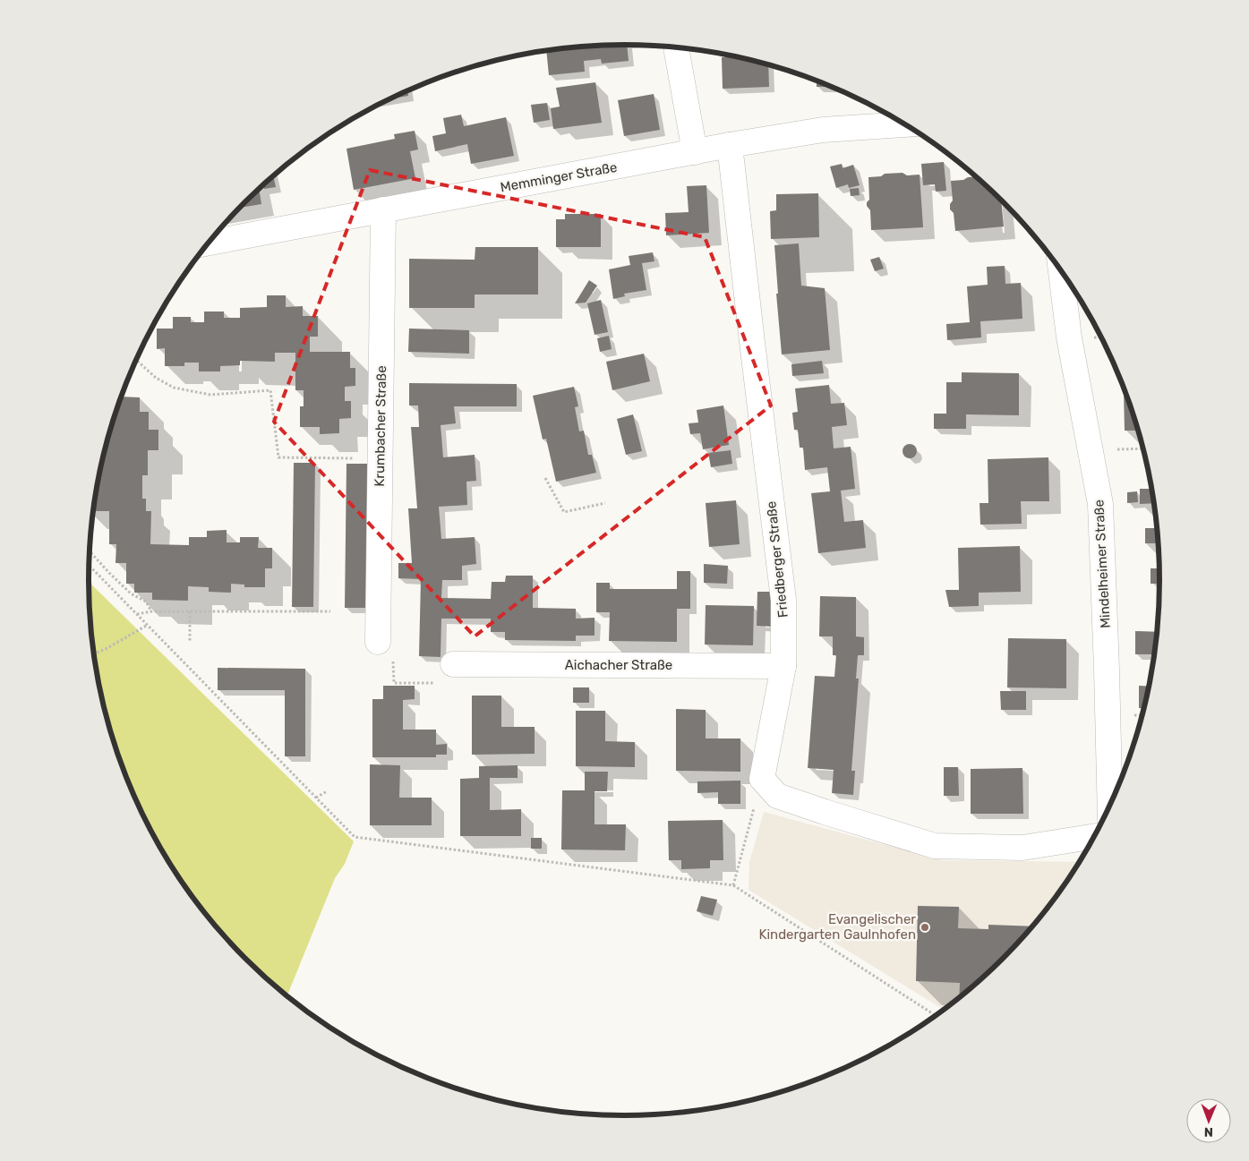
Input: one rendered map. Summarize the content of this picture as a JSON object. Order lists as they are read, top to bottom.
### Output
{
  "streets": {
    "street": [
      "Memminger Straße",
      "Krumbacher Straße",
      "Friedberger Straße",
      "Mindelheimer Straße",
      "Aichacher Straße"
    ]
  },
  "crossings": [
    ["Memminger Straße", "Krumbacher Straße"],
    ["Memminger Straße", "Friedberger Straße"],
    ["Friedberger Straße", "Aichacher Straße"]
  ],
  "places": ["Evangelischer Kindergarten Gaulnhofen"],
  "north": "bottom"
}
